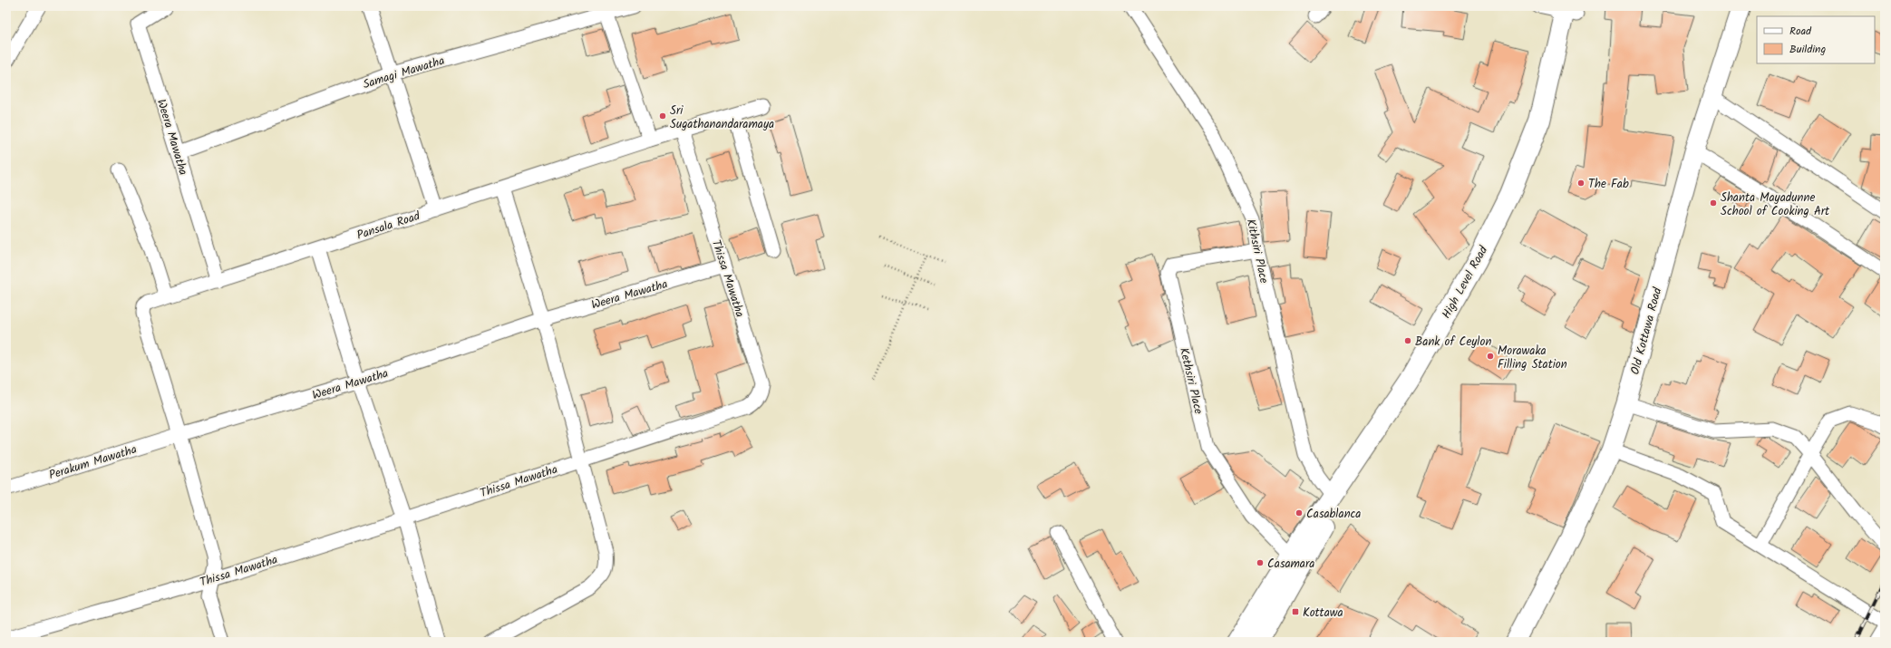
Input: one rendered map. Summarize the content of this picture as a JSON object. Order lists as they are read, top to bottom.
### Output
{
  "streets": {
    "highway": ["High Level Road"],
    "street": [
      "Samagi Mawatha",
      "Weera Mawatha",
      "Pansala Road",
      "Kithsiri Place",
      "Thissa Mawatha",
      "Old Kottawa Road",
      "Kethsiri Place",
      "Perakum Mawatha"
    ]
  },
  "crossings": [
    ["Samagi Mawatha", "Weera Mawatha"],
    ["Weera Mawatha", "Pansala Road"],
    ["Weera Mawatha", "Thissa Mawatha"],
    ["Weera Mawatha", "Perakum Mawatha"],
    ["Pansala Road", "Thissa Mawatha"],
    ["Pansala Road", "Perakum Mawatha"],
    ["Kithsiri Place", "High Level Road"],
    ["Kithsiri Place", "Kethsiri Place"],
    ["High Level Road", "Kethsiri Place"]
  ],
  "places": {
    "other": [
      "Sri Sugathanandaramaya",
      "The Fab",
      "Shanta Mayadunne School of Cooking Art",
      "Bank of Ceylon",
      "Morawaka Filling Station",
      "Casablanca",
      "Casamara"
    ],
    "transit": ["Kottawa"]
  },
  "legend": ["Road", "Building"]
}
